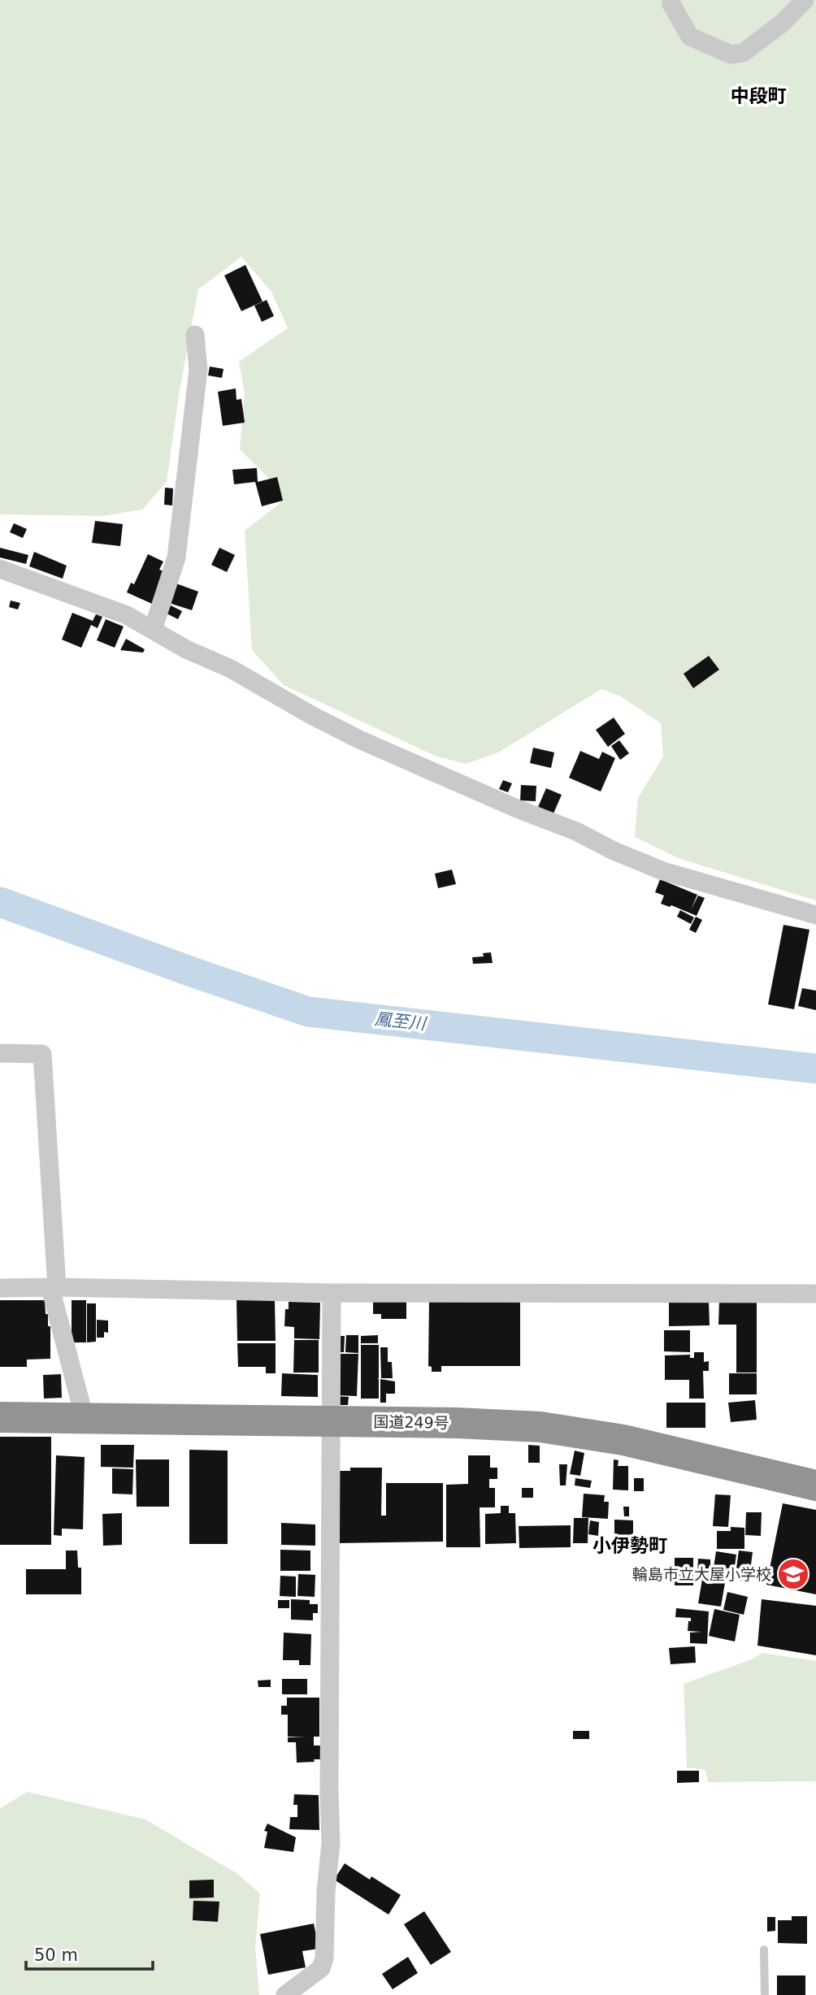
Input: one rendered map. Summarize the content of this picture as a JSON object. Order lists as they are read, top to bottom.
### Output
{
  "streets": {
    "highway": ["国道249号"]
  },
  "districts": ["中段町", "小伊勢町"],
  "water": ["鳳至川"],
  "places": {
    "school or university": ["輪島市立大屋小学校"]
  },
  "scale_bar": "50 m"
}
